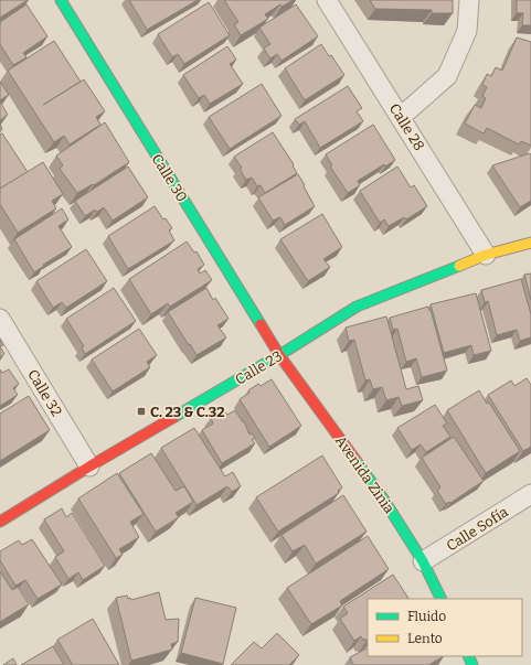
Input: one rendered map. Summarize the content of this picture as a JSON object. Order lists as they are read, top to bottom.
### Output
{
  "streets": {
    "street": [
      "Calle 28",
      "Calle 30",
      "Calle 23",
      "Calle 32",
      "Avenida Zinia",
      "Calle Sofía"
    ]
  },
  "crossings": [
    ["Calle 28", "Calle 23"],
    ["Calle 30", "Calle 23"],
    ["Calle 30", "Avenida Zinia"],
    ["Calle 23", "Calle 32"],
    ["Calle 23", "Avenida Zinia"],
    ["Avenida Zinia", "Calle Sofía"]
  ],
  "places": {
    "transit": ["C. 23 & C.32"]
  },
  "legend": ["Fluido", "Lento"]
}
